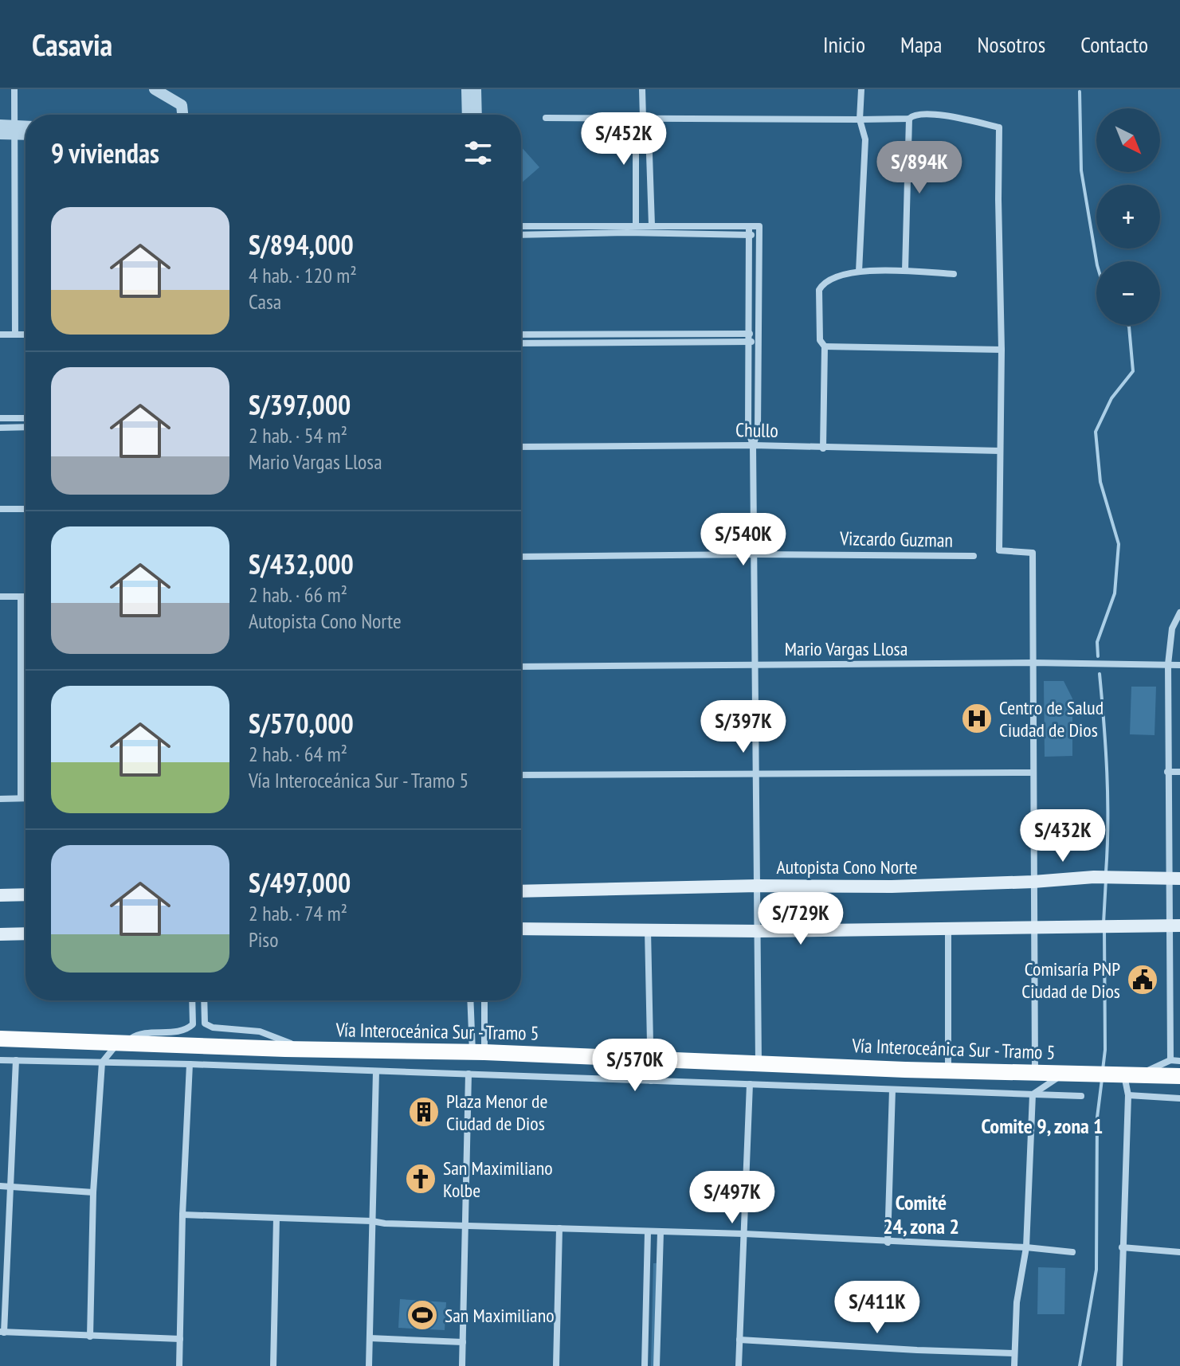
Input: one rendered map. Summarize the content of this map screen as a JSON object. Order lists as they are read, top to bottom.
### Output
{
  "streets": {
    "highway": ["Vía Interoceánica Sur - Tramo 5"],
    "main road": ["Autopista Cono Norte"],
    "street": ["Chullo", "Vizcardo Guzman", "Mario Vargas Llosa"]
  },
  "districts": ["Comite 9, zona 1", "Comité 24, zona 2"],
  "places": {
    "hospital": ["Centro de Salud Ciudad de Dios"],
    "public building": ["Comisaría PNP Ciudad de Dios"],
    "building": ["Plaza Menor de Ciudad de Dios"],
    "church": ["San Maximiliano Kolbe"],
    "sports": ["San Maximiliano"]
  },
  "north": "bottom right",
  "page": {
    "header": "Casavia",
    "nav": [
      "Inicio",
      "Mapa",
      "Nosotros",
      "Contacto"
    ],
    "map_buttons": ["+", "−"],
    "price": [
      "S/452K",
      "S/894K",
      "S/540K",
      "S/397K",
      "S/432K",
      "S/729K",
      "S/570K",
      "S/497K",
      "S/411K"
    ],
    "heading": "9 viviendas",
    "list": [
      {
        "name": "S/894,000",
        "note": "4 hab. · 120 m² · Casa"
      },
      {
        "name": "S/397,000",
        "note": "2 hab. · 54 m² · Mario Vargas Llosa"
      },
      {
        "name": "S/432,000",
        "note": "2 hab. · 66 m² · Autopista Cono Norte"
      },
      {
        "name": "S/570,000",
        "note": "2 hab. · 64 m² · Vía Interoceánica Sur - Tramo 5"
      },
      {
        "name": "S/497,000",
        "note": "2 hab. · 74 m² · Piso"
      }
    ]
  }
}
